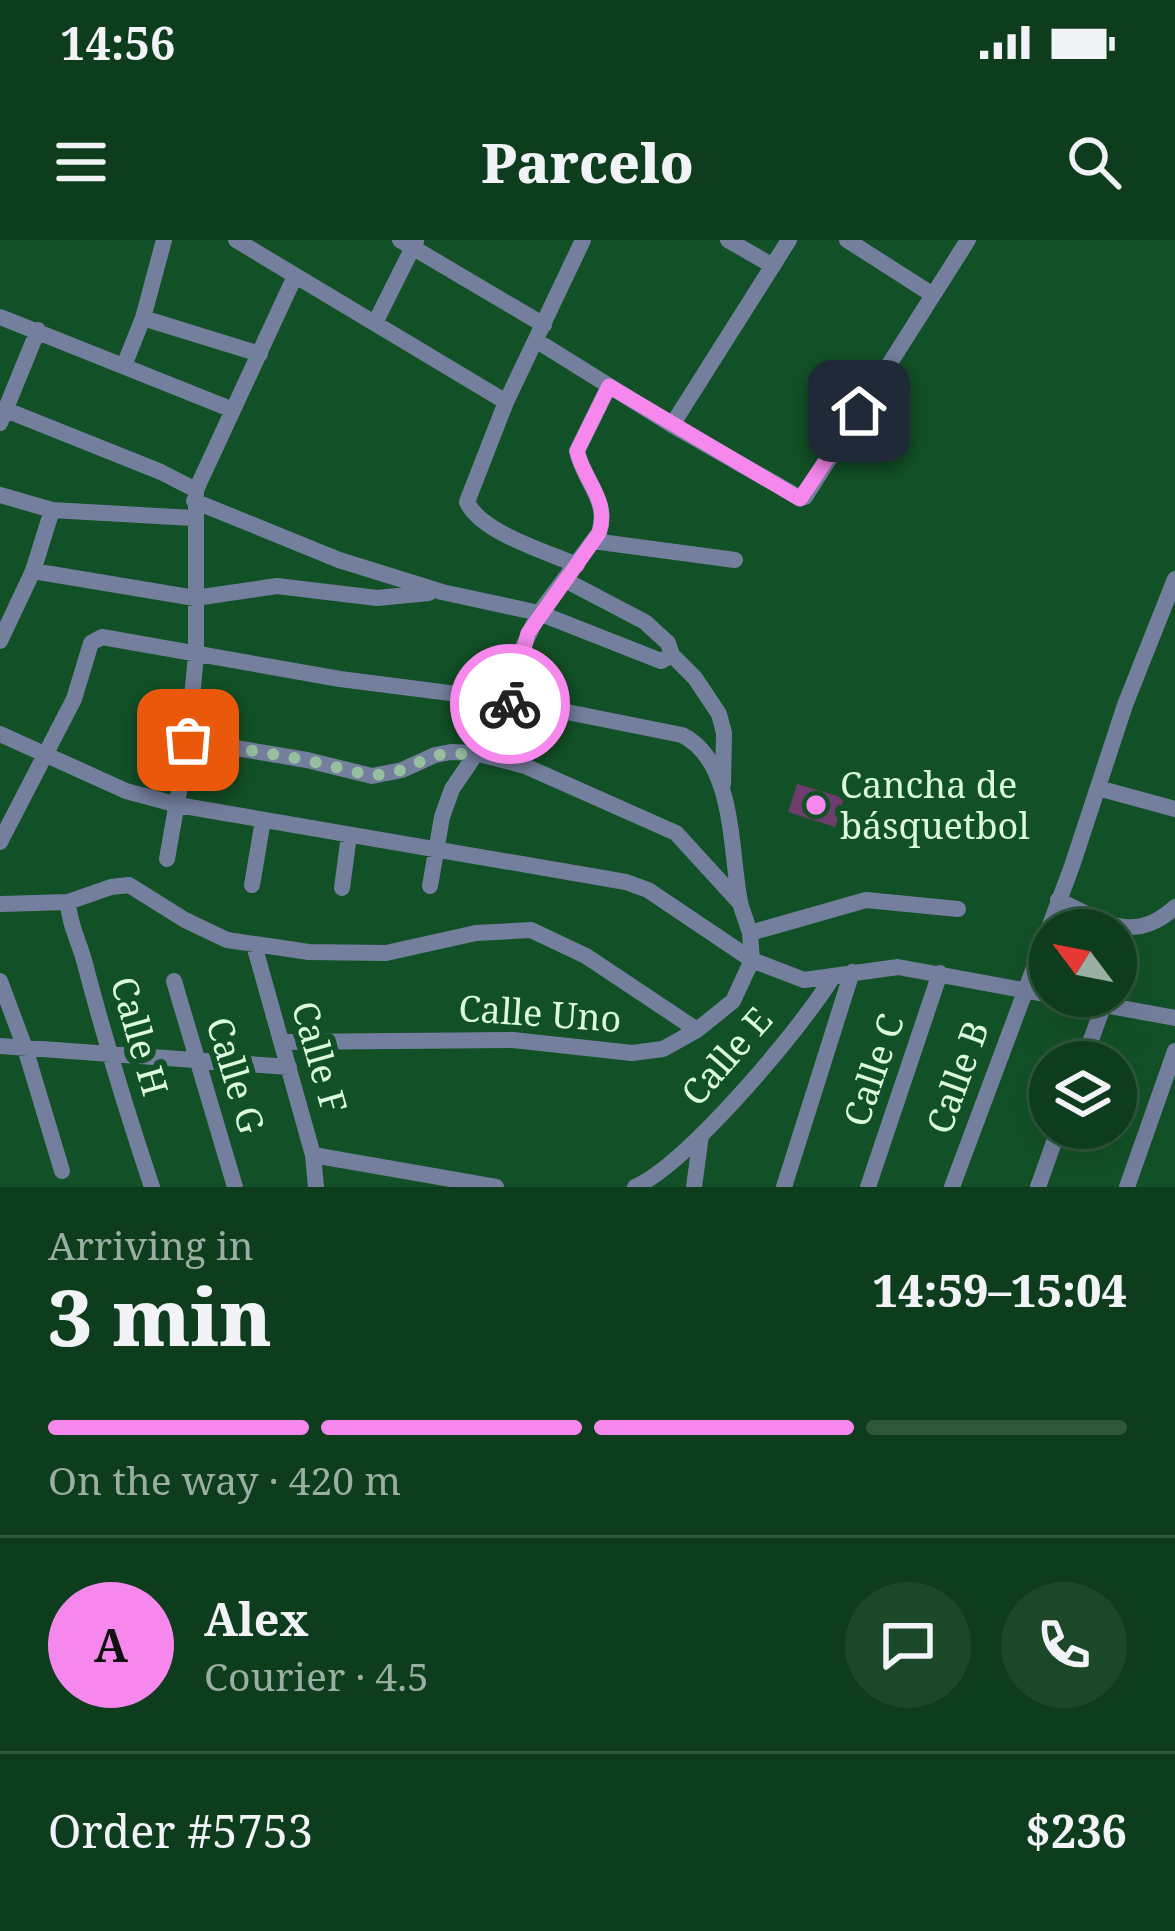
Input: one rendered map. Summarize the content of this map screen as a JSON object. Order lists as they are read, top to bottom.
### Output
{
  "streets": {
    "street": [
      "Calle Uno",
      "Calle H",
      "Calle E",
      "Calle F",
      "Calle C",
      "Calle G",
      "Calle B"
    ]
  },
  "crossings": [
    ["Calle Uno", "Calle F"]
  ],
  "places": ["Cancha de básquetbol"],
  "north": "top left",
  "page": {
    "status": "14:56",
    "header": "Parcelo",
    "heading": ["3 min", "Arriving in", "14:59–15:04"],
    "panel": [
      "Alex",
      "Courier · 4.5",
      "Order #5753",
      "$236"
    ],
    "bar": "On the way · 420 m",
    "round": "A"
  }
}
